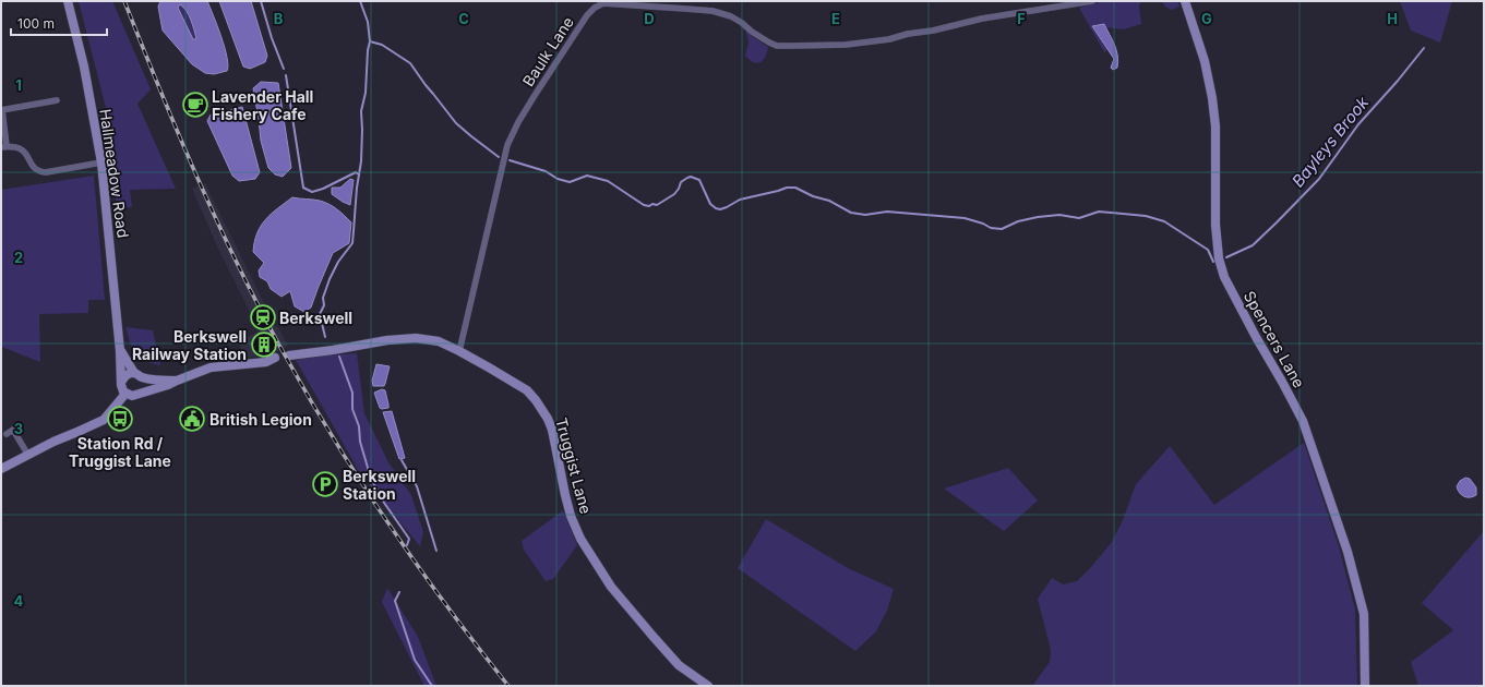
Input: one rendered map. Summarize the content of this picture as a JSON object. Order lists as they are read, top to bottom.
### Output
{
  "streets": {
    "street": [
      "Baulk Lane",
      "Hallmeadow Road",
      "Spencers Lane",
      "Truggist Lane"
    ]
  },
  "crossings": [
    ["Baulk Lane", "Truggist Lane"]
  ],
  "water": ["Bayleys Brook"],
  "places": {
    "cafe": ["Lavender Hall Fishery Cafe"],
    "station": ["Berkswell"],
    "building": ["Berkswell Railway Station"],
    "bus stop": ["Station Rd / Truggist Lane"],
    "public building": ["British Legion"],
    "parking": ["Berkswell Station"]
  },
  "scale_bar": "100 m",
  "grid": {
    "columns": [
      "B",
      "C",
      "D",
      "E",
      "F",
      "G",
      "H"
    ],
    "rows": [
      "1",
      "2",
      "3",
      "4"
    ]
  }
}
